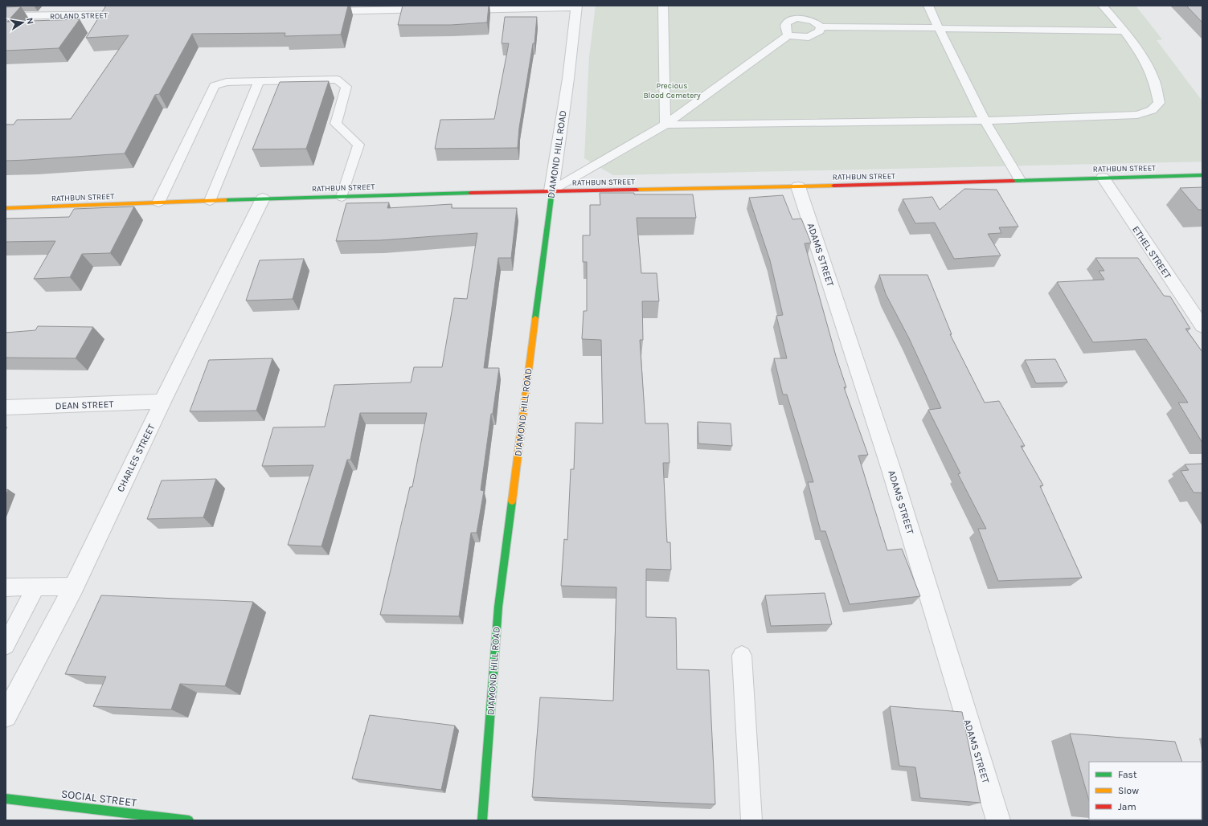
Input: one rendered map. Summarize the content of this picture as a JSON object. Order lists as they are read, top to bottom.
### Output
{
  "streets": {
    "main road": ["DIAMOND HILL ROAD", "RATHBUN STREET", "SOCIAL STREET"],
    "street": [
      "ROLAND STREET",
      "ETHEL STREET",
      "ADAMS STREET",
      "DEAN STREET",
      "CHARLES STREET"
    ]
  },
  "crossings": [
    ["DIAMOND HILL ROAD", "RATHBUN STREET"],
    ["RATHBUN STREET", "ETHEL STREET"],
    ["RATHBUN STREET", "ADAMS STREET"],
    ["RATHBUN STREET", "CHARLES STREET"],
    ["DEAN STREET", "CHARLES STREET"]
  ],
  "parks": ["Precious Blood Cemetery"],
  "legend": ["Fast", "Slow", "Jam"],
  "north": "right"
}
